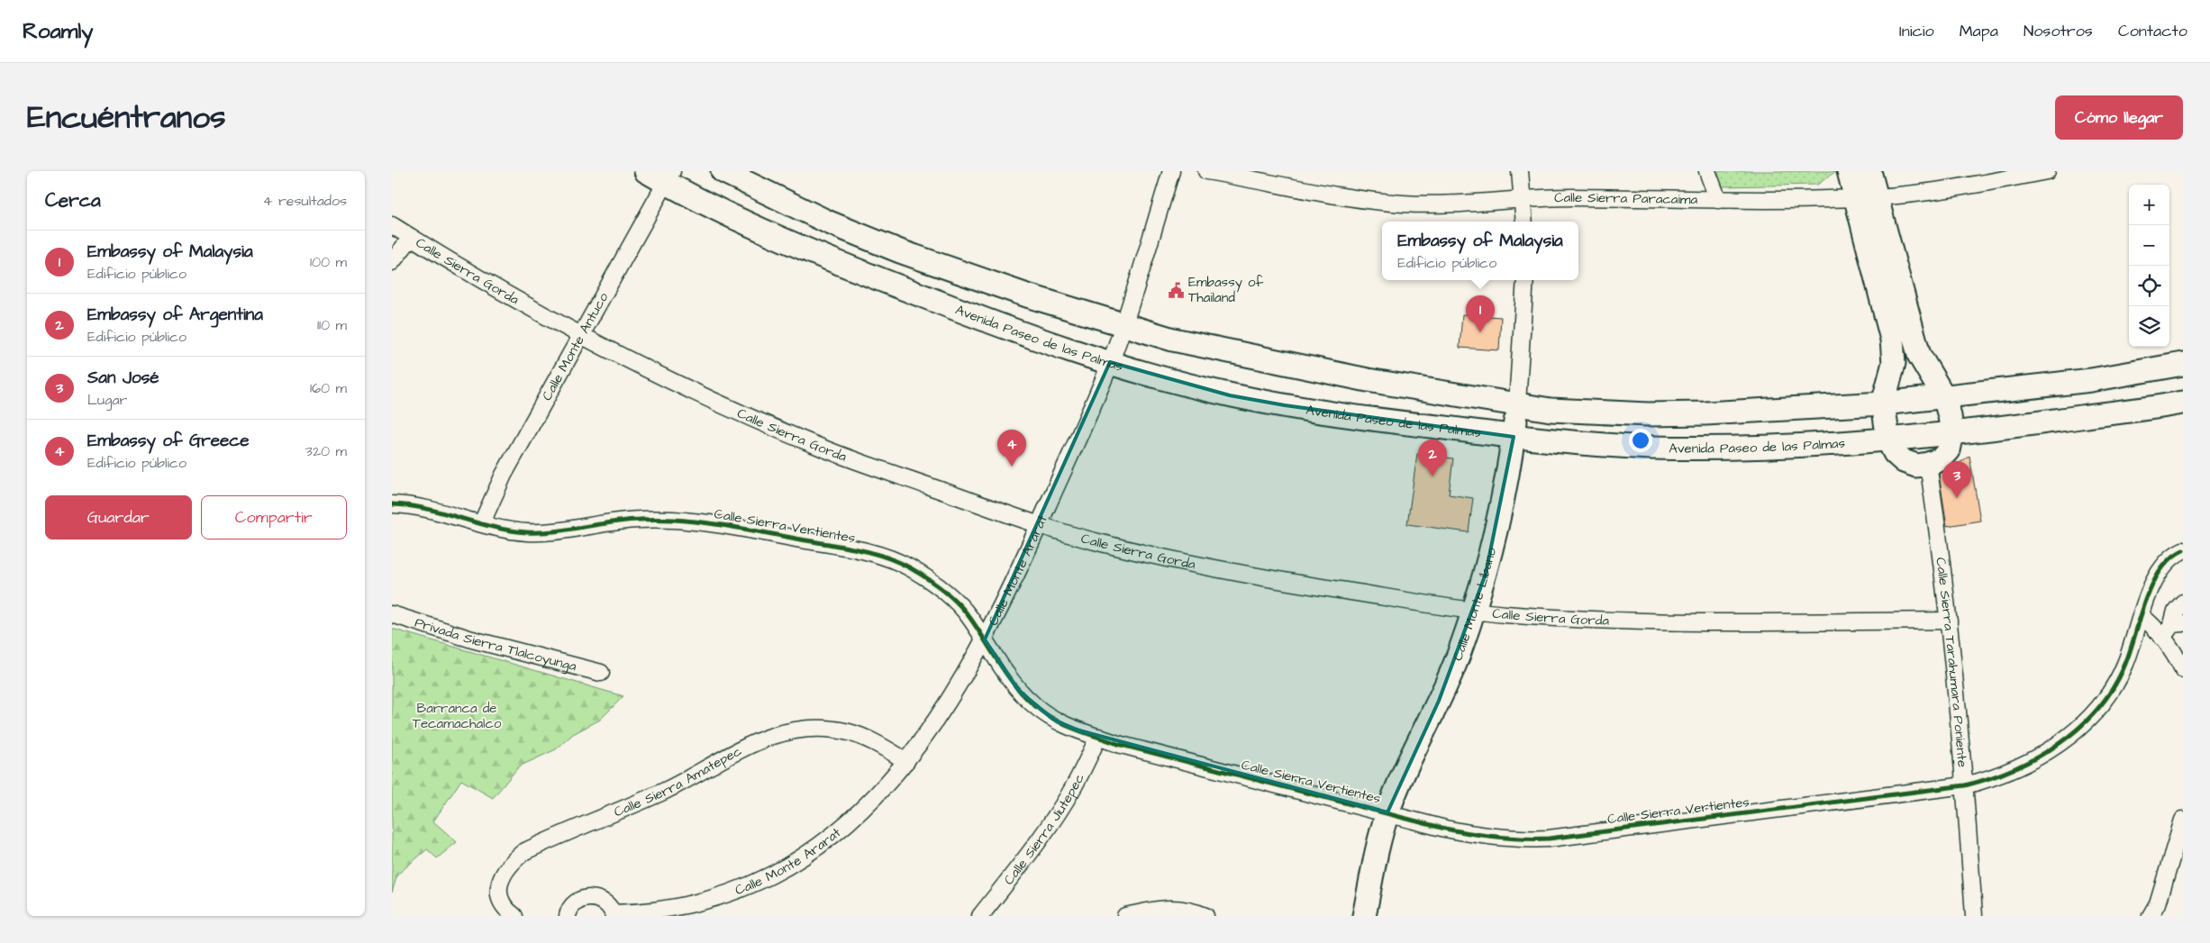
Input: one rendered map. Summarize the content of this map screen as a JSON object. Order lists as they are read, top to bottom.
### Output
{
  "streets": {
    "main road": ["Avenida Paseo de las Palmas", "Calle Monte Líbano"],
    "street": [
      "Calle Sierra Paracaima",
      "Calle Sierra Gorda",
      "Calle Monte Antuco",
      "Calle Sierra Vertientes",
      "Calle Monte Ararat",
      "Privada Sierra Tlalcoyunga",
      "Calle Sierra Tarahumara Poniente",
      "Calle Sierra Amatepec",
      "Calle Sierra Jiutepec"
    ]
  },
  "crossings": [
    ["Calle Sierra Gorda", "Calle Monte Antuco"],
    ["Calle Sierra Gorda", "Calle Monte Ararat"],
    ["Calle Sierra Gorda", "Calle Monte Líbano"],
    ["Calle Sierra Gorda", "Calle Sierra Tarahumara Poniente"],
    ["Avenida Paseo de las Palmas", "Calle Monte Antuco"],
    ["Avenida Paseo de las Palmas", "Calle Monte Ararat"],
    ["Avenida Paseo de las Palmas", "Calle Monte Líbano"],
    ["Calle Monte Antuco", "Calle Sierra Vertientes"],
    ["Calle Sierra Vertientes", "Calle Monte Ararat"],
    ["Calle Sierra Vertientes", "Calle Monte Líbano"],
    ["Calle Sierra Vertientes", "Calle Sierra Tarahumara Poniente"],
    ["Calle Sierra Vertientes", "Calle Sierra Jiutepec"],
    ["Calle Monte Ararat", "Calle Sierra Amatepec"]
  ],
  "parks": ["Barranca de Tecamachalco"],
  "places": {
    "public building": ["Embassy of Thailand"]
  },
  "page": {
    "header": "Roamly",
    "nav": [
      "Inicio",
      "Mapa",
      "Nosotros",
      "Contacto"
    ],
    "title": "Encuéntranos",
    "buttons": [
      "Cómo llegar",
      ["Guardar", "Compartir"]
    ],
    "heading": ["Cerca", "4 resultados"],
    "map_buttons": ["+", "−"],
    "popup": ["Embassy of Malaysia", "Edificio público"],
    "list": [
      {
        "mark": "1",
        "name": "Embassy of Malaysia",
        "note": "Edificio público",
        "value": "100 m"
      },
      {
        "mark": "2",
        "name": "Embassy of Argentina",
        "note": "Edificio público",
        "value": "110 m"
      },
      {
        "mark": "3",
        "name": "San José",
        "note": "Lugar",
        "value": "160 m"
      },
      {
        "mark": "4",
        "name": "Embassy of Greece",
        "note": "Edificio público",
        "value": "320 m"
      }
    ],
    "pins": [
      "1",
      "4",
      "2",
      "3"
    ]
  }
}
